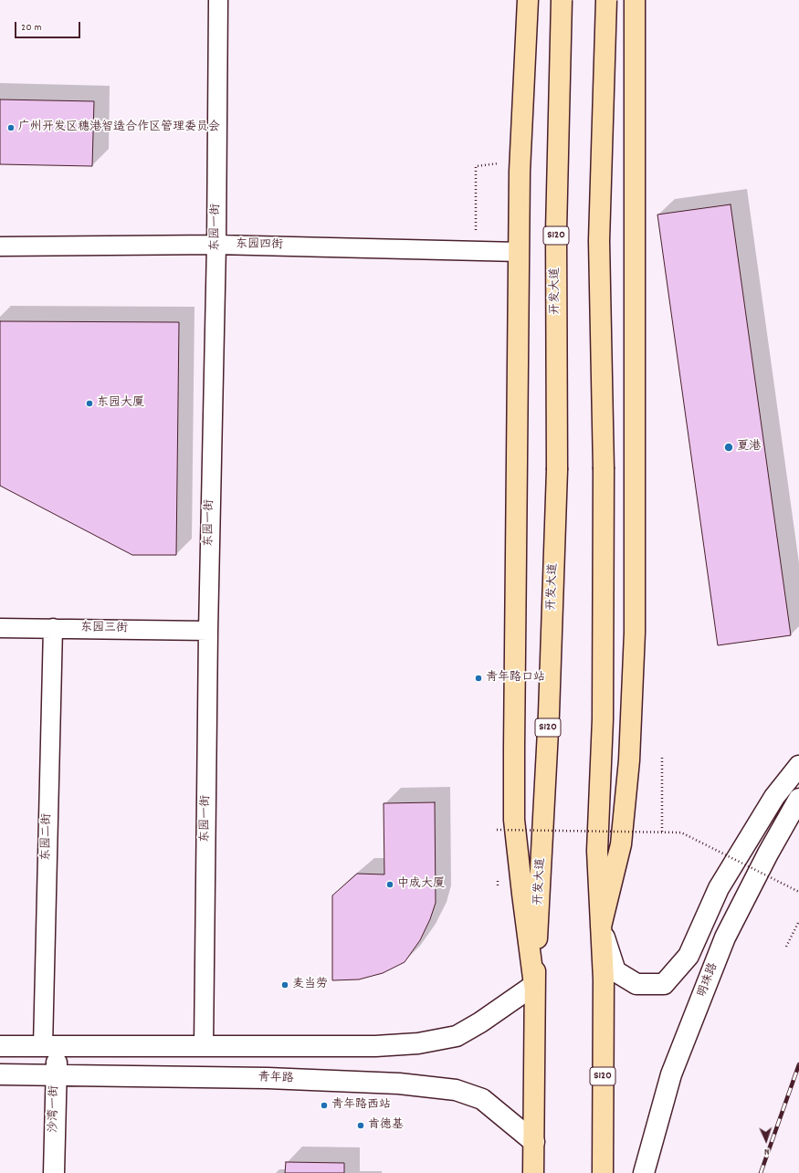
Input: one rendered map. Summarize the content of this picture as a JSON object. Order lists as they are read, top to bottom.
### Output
{
  "streets": {
    "main road": [
      "S120",
      "开发大道",
      "明珠路",
      "青年路",
      "沙湾一街"
    ],
    "street": [
      "东园一街",
      "东园四街",
      "东园三街",
      "东园二街"
    ]
  },
  "crossings": [
    ["东园一街", "东园四街"],
    ["东园一街", "东园三街"],
    ["开发大道", "青年路"],
    ["东园三街", "东园二街"],
    ["东园二街", "沙湾一街"],
    ["青年路", "沙湾一街"]
  ],
  "places": [
    "广州开发区穗港智造合作区管理委员会",
    "东园大厦",
    "夏港",
    "青年路口站",
    "中成大厦",
    "麦当劳",
    "青年路西站",
    "肯德基"
  ],
  "scale_bar": "20 m",
  "north": "bottom"
}
